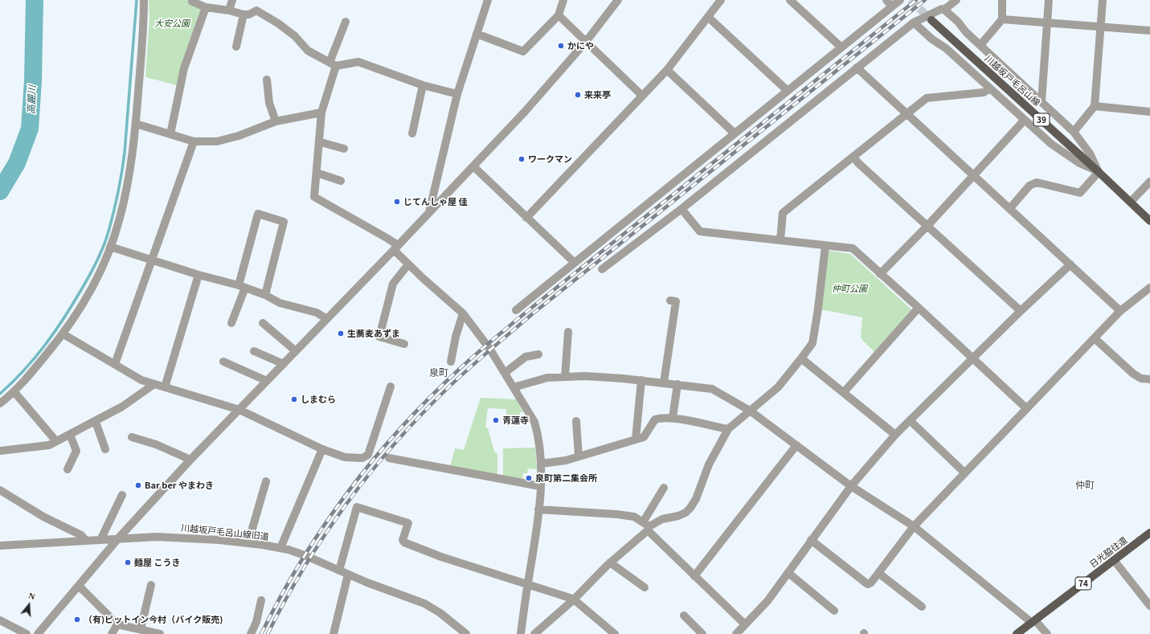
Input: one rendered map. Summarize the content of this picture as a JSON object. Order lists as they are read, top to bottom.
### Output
{
  "streets": {
    "main road": [
      "川越坂戸毛呂山線",
      "39",
      "日光脇往還",
      "74"
    ],
    "street": ["川越坂戸毛呂山線旧道"]
  },
  "districts": ["泉町", "仲町"],
  "water": ["高麗川"],
  "parks": ["大安公園", "仲町公園"],
  "places": [
    "かにや",
    "来来亭",
    "ワークマン",
    "じてんしゃ屋 佳",
    "生蕎麦あずま",
    "しまむら",
    "青蓮寺",
    "泉町第二集会所",
    "Bar ber やまわき",
    "麺屋 こうき",
    "（有)ピットイン今村（バイク販売)"
  ],
  "north": "top"
}
